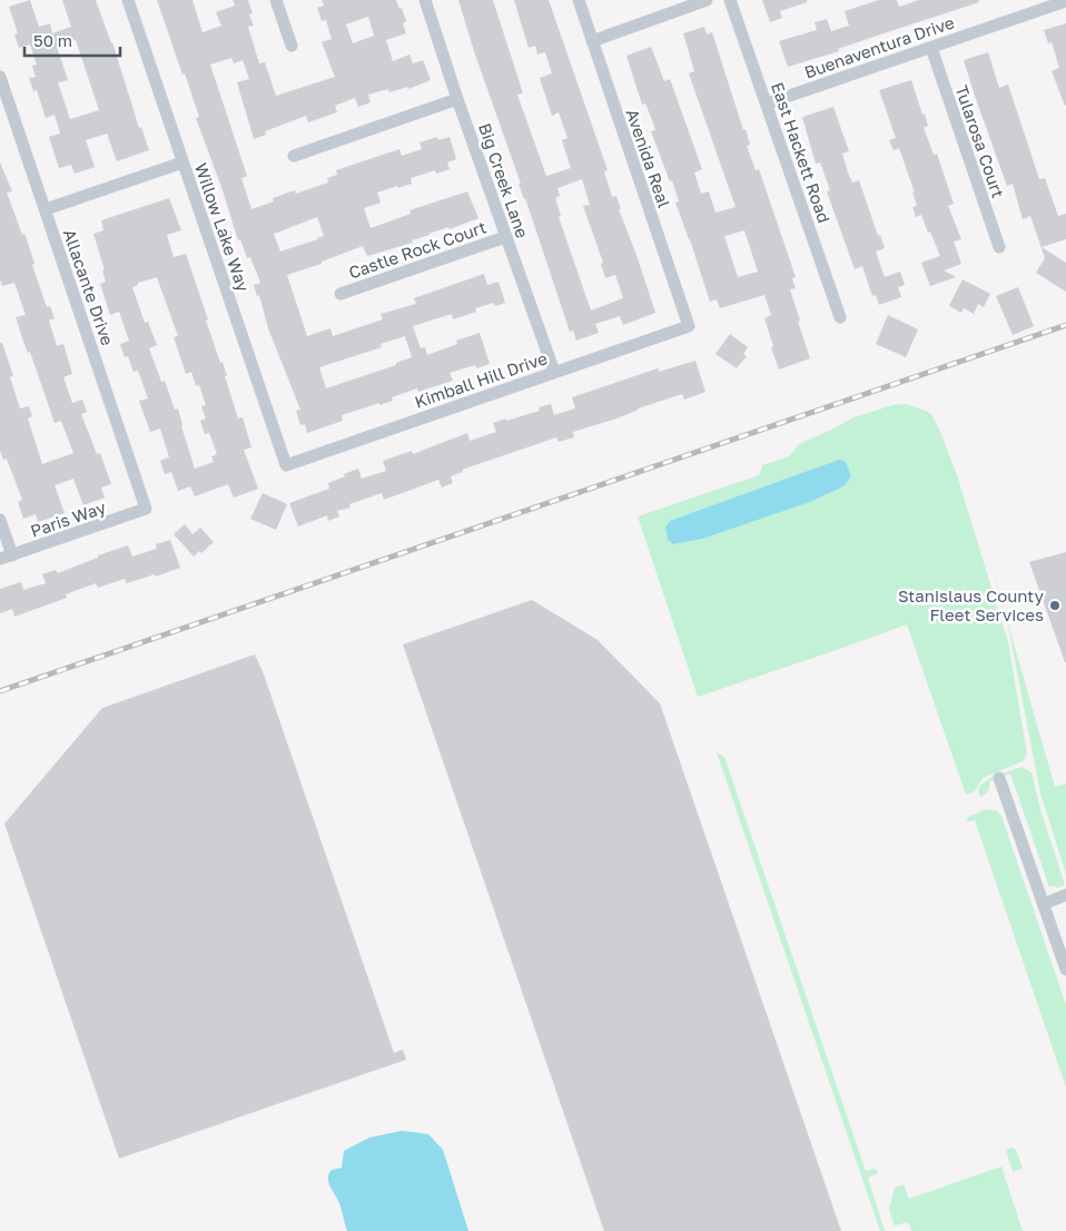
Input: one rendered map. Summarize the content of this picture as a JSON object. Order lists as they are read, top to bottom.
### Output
{
  "streets": {
    "street": [
      "Buenaventura Drive",
      "Tularosa Court",
      "East Hackett Road",
      "Avenida Real",
      "Big Creek Lane",
      "Willow Lake Way",
      "Castle Rock Court",
      "Allacante Drive",
      "Kimball Hill Drive",
      "Paris Way"
    ]
  },
  "crossings": [
    ["Buenaventura Drive", "Tularosa Court"],
    ["Buenaventura Drive", "East Hackett Road"],
    ["Avenida Real", "Kimball Hill Drive"],
    ["Big Creek Lane", "Castle Rock Court"],
    ["Big Creek Lane", "Kimball Hill Drive"],
    ["Willow Lake Way", "Kimball Hill Drive"],
    ["Allacante Drive", "Paris Way"]
  ],
  "places": ["Stanislaus County Fleet Services"],
  "scale_bar": "50 m"
}
